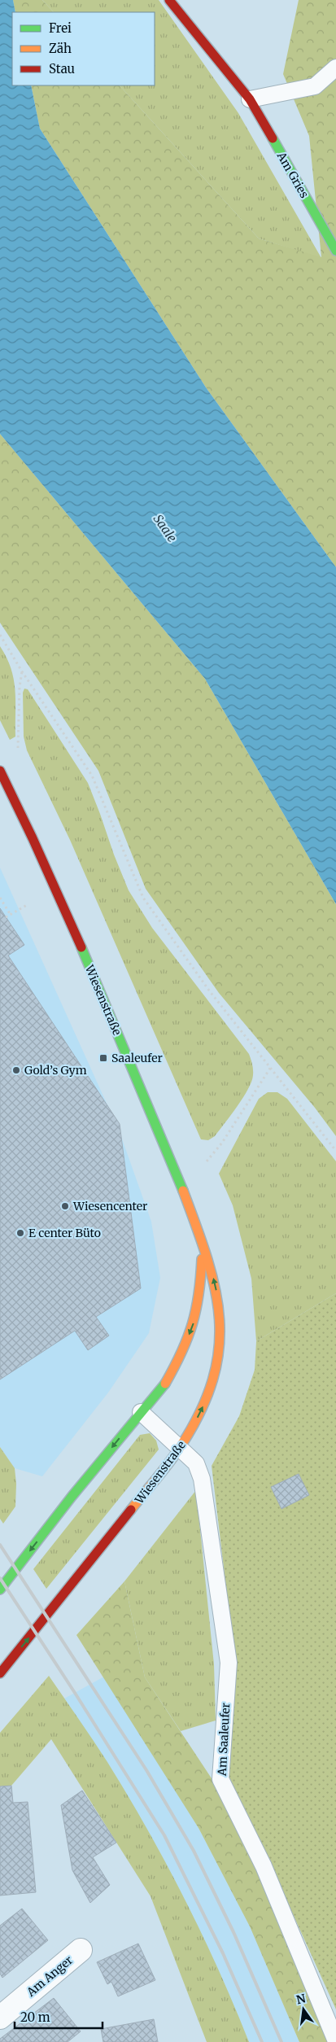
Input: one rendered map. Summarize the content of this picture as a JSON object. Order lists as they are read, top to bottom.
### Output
{
  "streets": {
    "main road": ["Am Gries", "Wiesenstraße"],
    "street": ["Am Anger"],
    "lane": ["Am Saaleufer"]
  },
  "crossings": [
    ["Wiesenstraße", "Am Saaleufer"]
  ],
  "water": ["Saale"],
  "places": {
    "transit": ["Saaleufer"],
    "other": ["Gold’s Gym", "Wiesencenter", "E center Büto"]
  },
  "legend": ["Frei", "Zäh", "Stau"],
  "scale_bar": "20 m",
  "north": "top"
}
